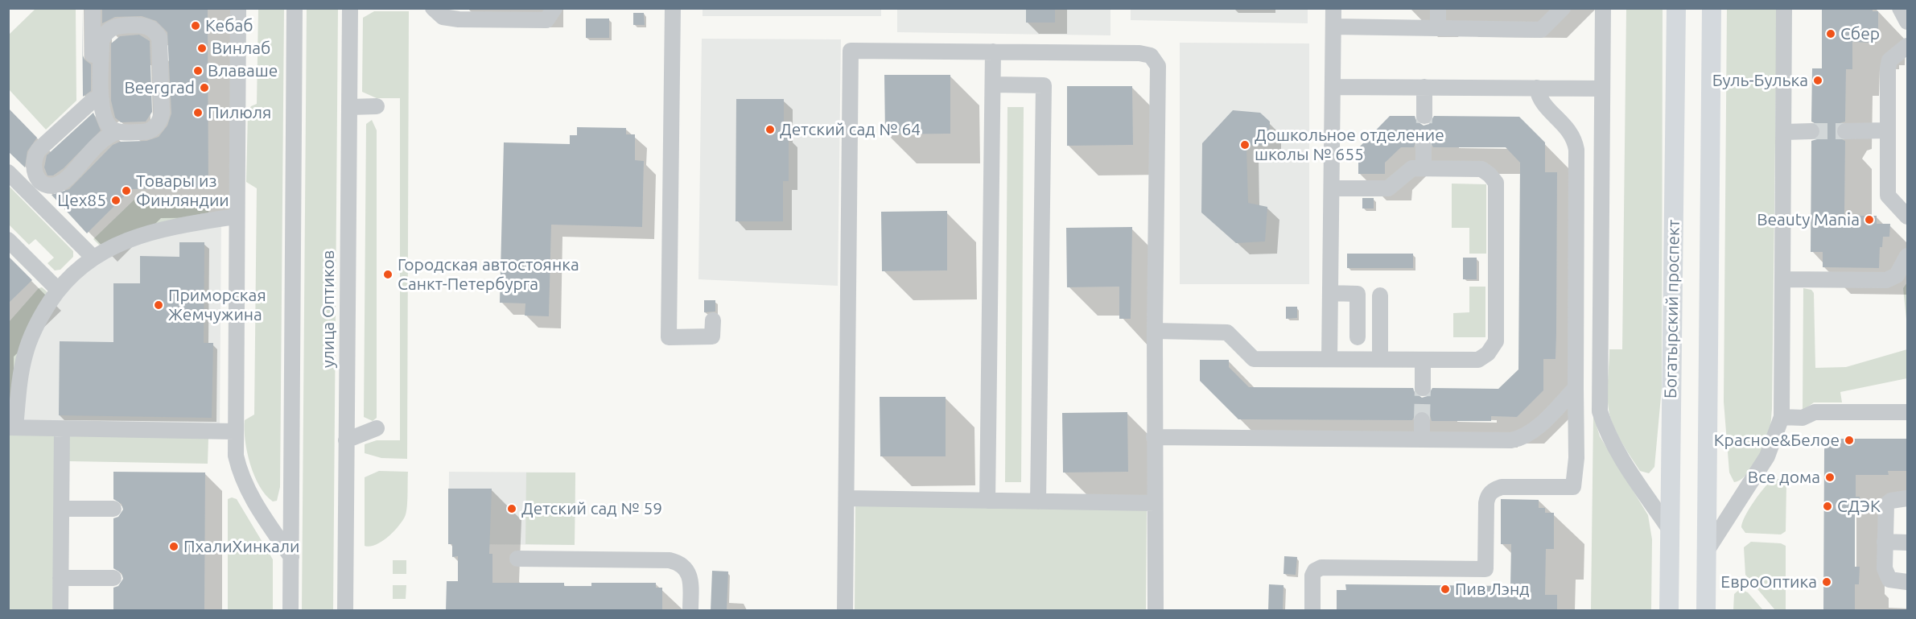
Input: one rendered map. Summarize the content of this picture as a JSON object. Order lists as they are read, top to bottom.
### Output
{
  "streets": {
    "main road": ["Богатырский проспект"],
    "street": ["улица Оптиков"]
  },
  "places": [
    "Кебаб",
    "Сбер",
    "Винлаб",
    "Влаваше",
    "Буль-Булька",
    "Beergrad",
    "Пилюля",
    "Детский сад № 64",
    "Дошкольное отделение школы № 655",
    "Товары из Финляндии",
    "Цех85",
    "Beauty Mania",
    "Городская автостоянка Санкт-Петербурга",
    "Приморская Жемчужина",
    "Красное&Белое",
    "Все дома",
    "СДЭК",
    "Детский сад № 59",
    "ПхалиХинкали",
    "ЕвроОптика",
    "Пив Лэнд"
  ]
}
